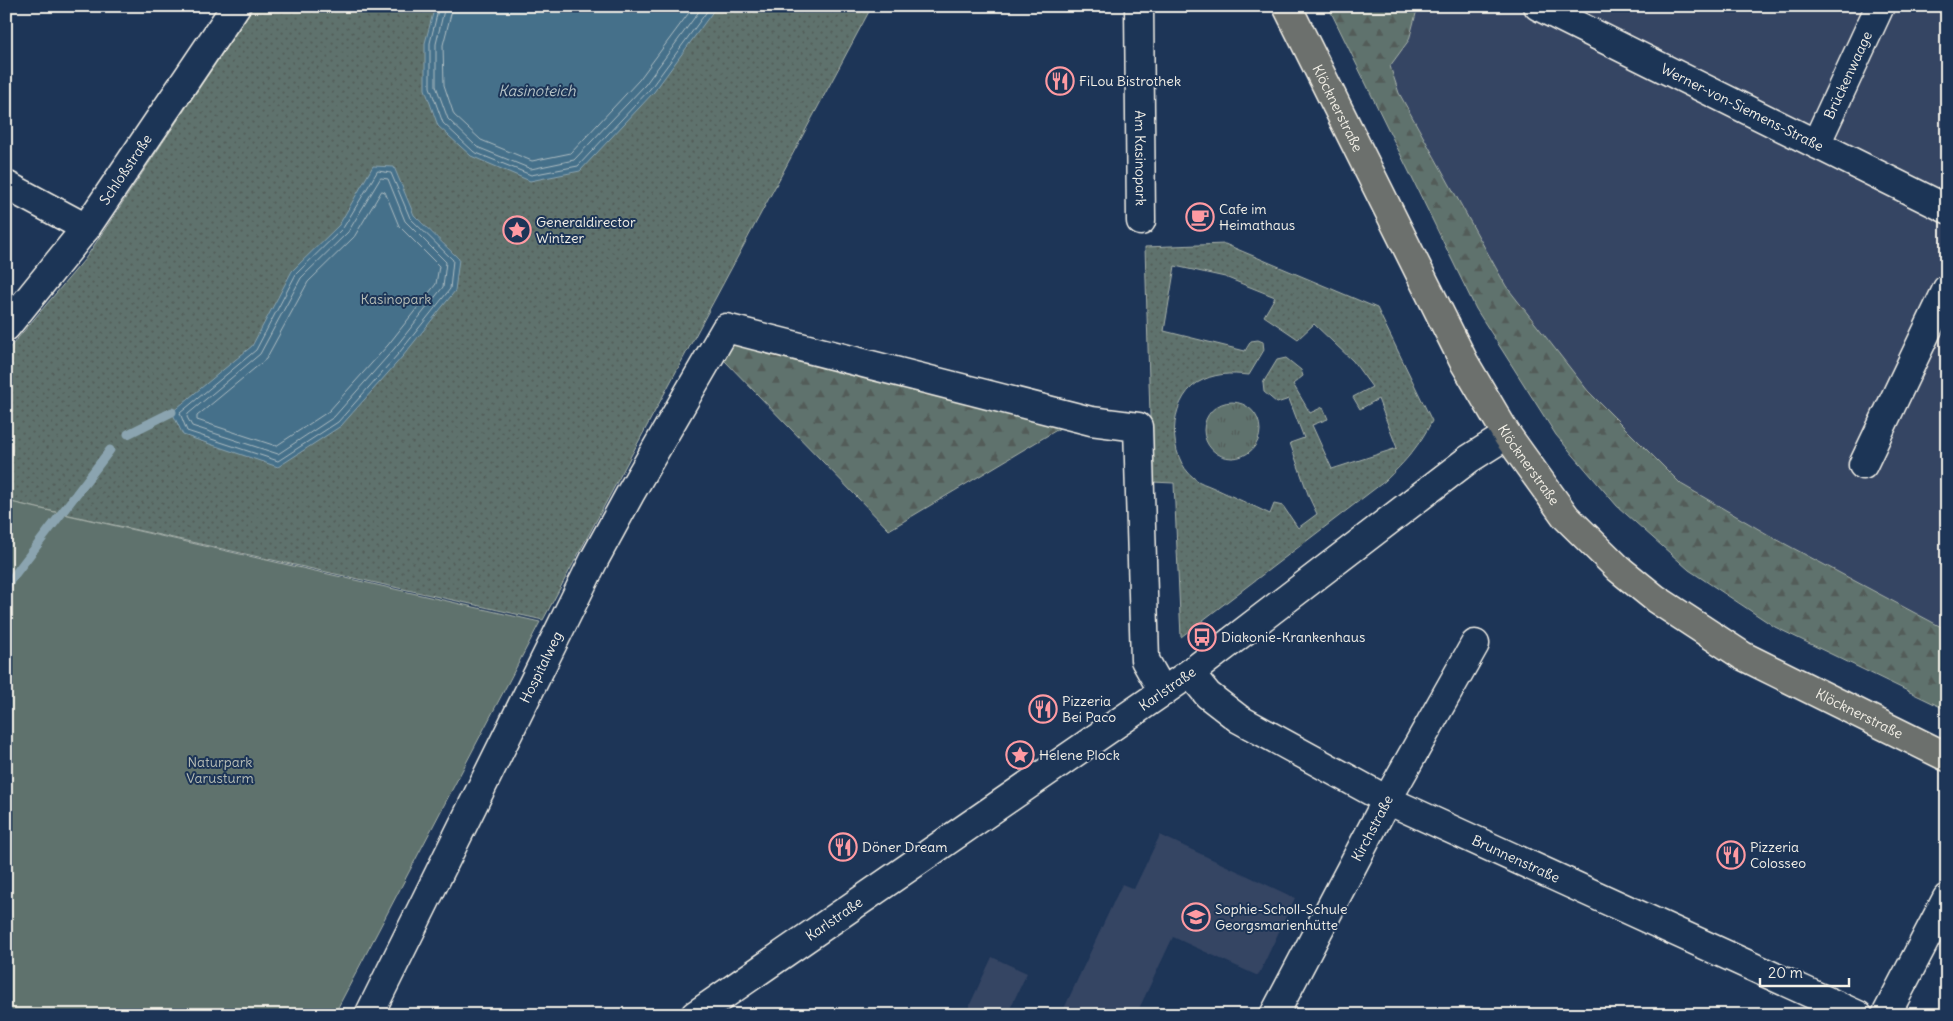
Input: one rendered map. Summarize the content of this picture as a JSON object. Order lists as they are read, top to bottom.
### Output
{
  "streets": {
    "main road": ["Klöcknerstraße"],
    "street": [
      "Brückenwaage",
      "Werner-von-Siemens-Straße",
      "Am Kasinopark",
      "Schloßstraße",
      "Hospitalweg",
      "Karlstraße",
      "Kirchstraße",
      "Brunnenstraße"
    ]
  },
  "crossings": [
    ["Brückenwaage", "Werner-von-Siemens-Straße"],
    ["Klöcknerstraße", "Karlstraße"],
    ["Hospitalweg", "Karlstraße"],
    ["Karlstraße", "Brunnenstraße"],
    ["Kirchstraße", "Brunnenstraße"]
  ],
  "water": ["Kasinoteich"],
  "parks": ["Kasinopark", "Naturpark Varusturm"],
  "places": {
    "restaurant": [
      "FiLou Bistrothek",
      "Pizzeria Bei Paco",
      "Döner Dream",
      "Pizzeria Colosseo"
    ],
    "cafe": ["Cafe im Heimathaus"],
    "place": ["Generaldirector Wintzer", "Helene Plock"],
    "bus stop": ["Diakonie-Krankenhaus"],
    "school or university": ["Sophie-Scholl-Schule Georgsmarienhütte"]
  },
  "scale_bar": "20 m"
}
